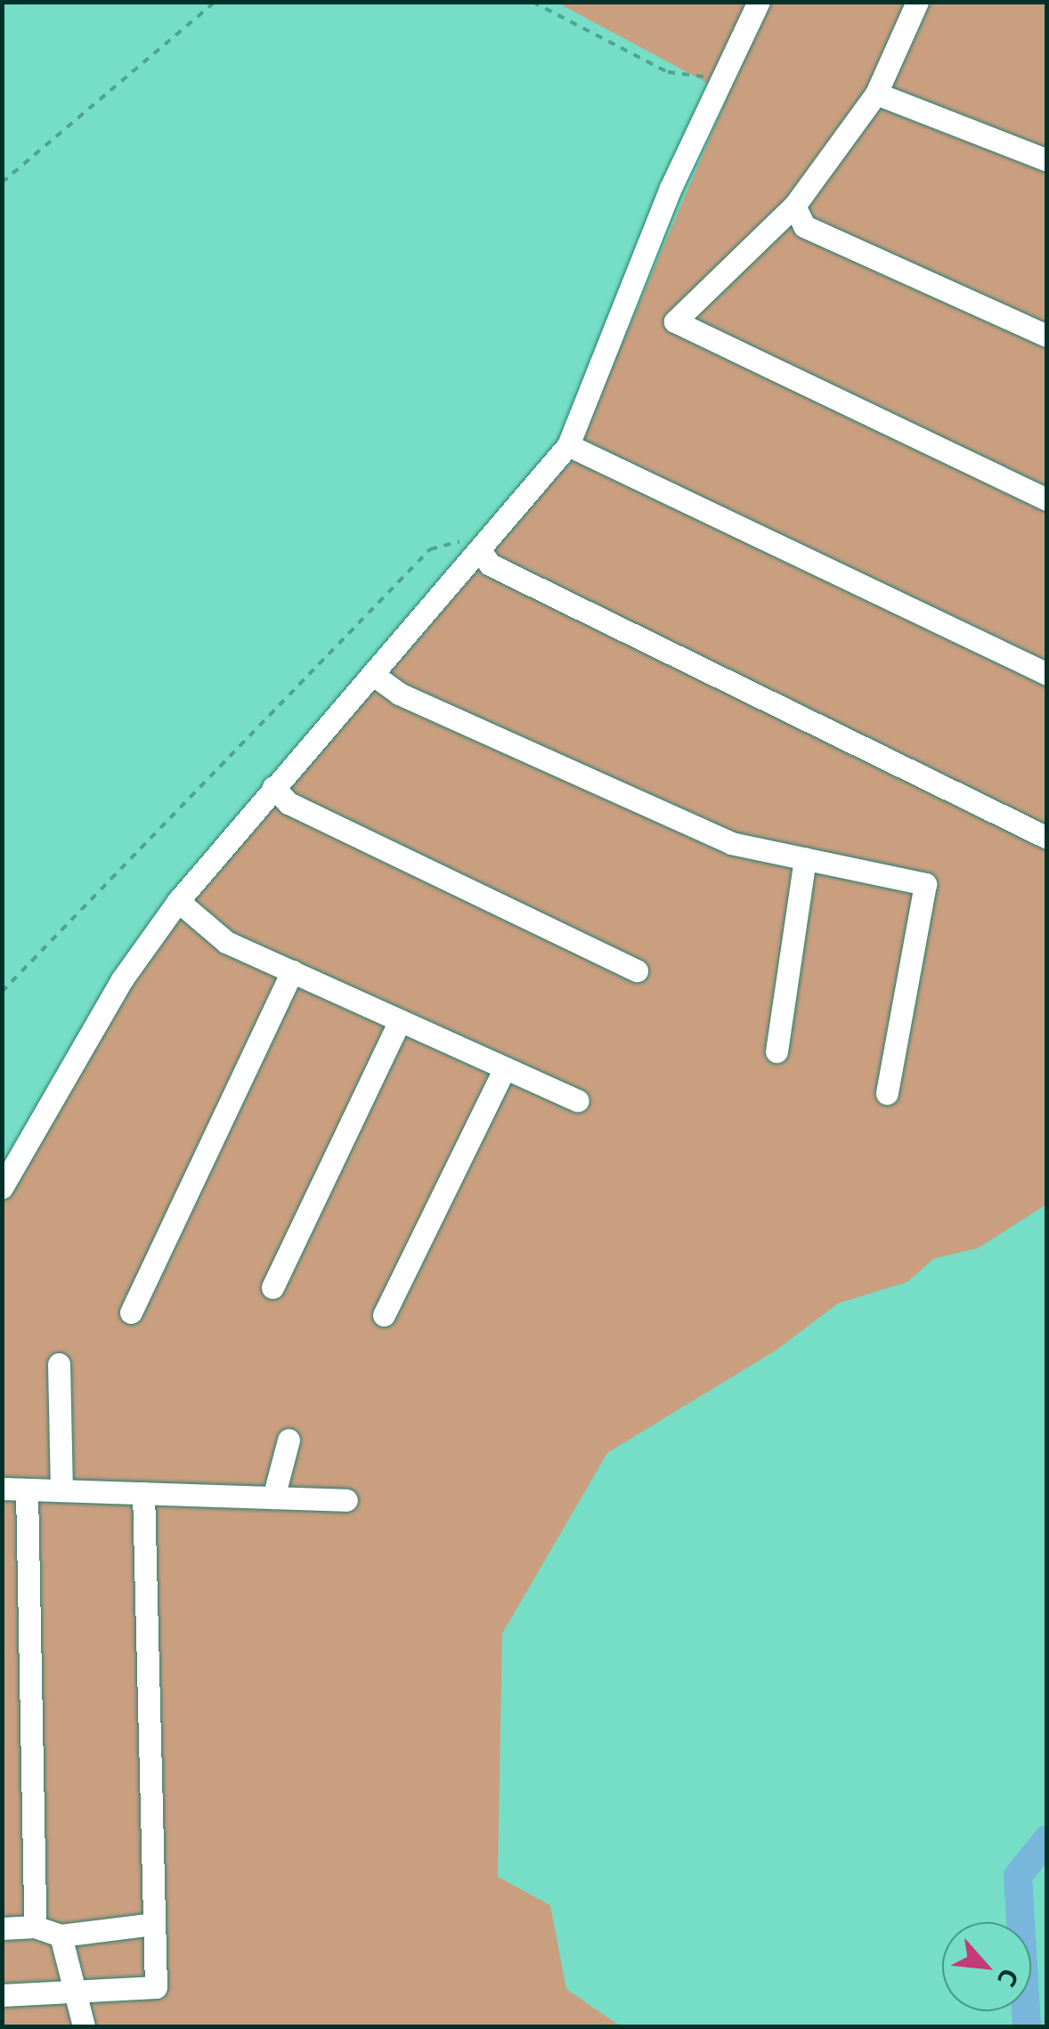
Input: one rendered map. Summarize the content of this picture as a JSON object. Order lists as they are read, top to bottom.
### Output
{
  "north": "bottom right"
}
